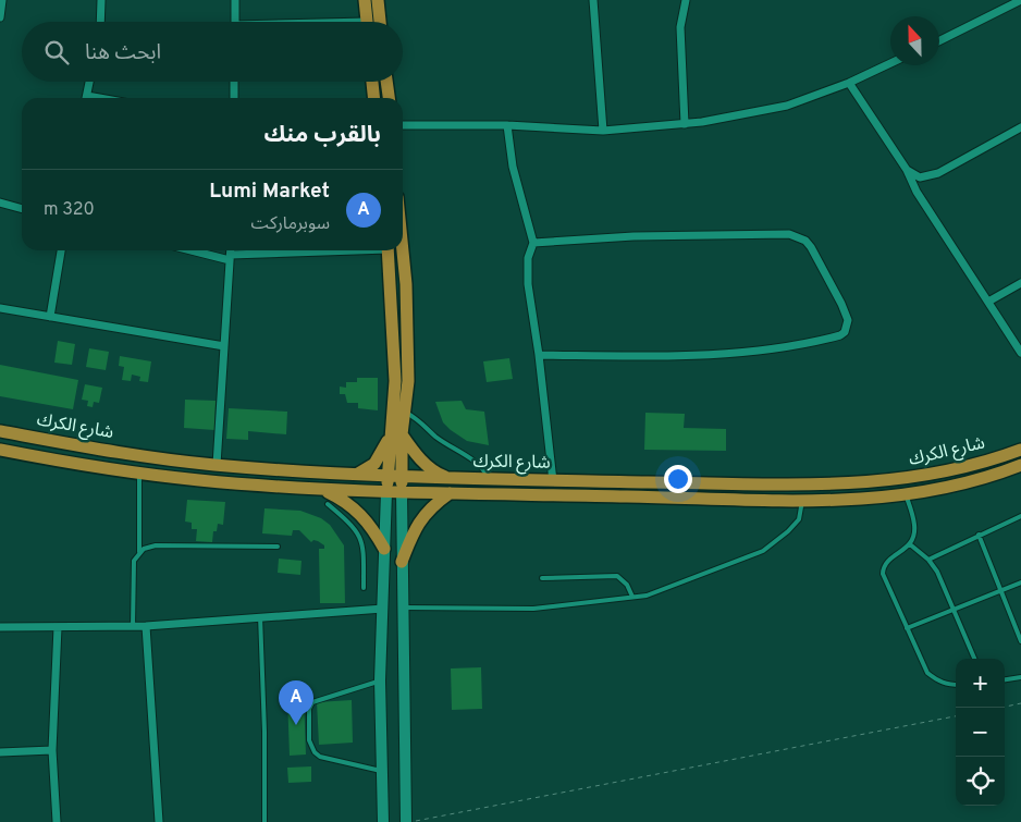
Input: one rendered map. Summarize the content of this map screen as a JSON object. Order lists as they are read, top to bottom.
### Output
{
  "streets": {
    "main road": ["شارع الكرك"]
  },
  "north": "top",
  "page": {
    "search": "ابحث هنا",
    "heading": "بالقرب منك",
    "list": [
      {
        "mark": "A",
        "name": "Lumi Market",
        "note": "سوبرماركت",
        "value": "320 m"
      }
    ],
    "map_buttons": ["+", "−"],
    "pins": "A"
  }
}
